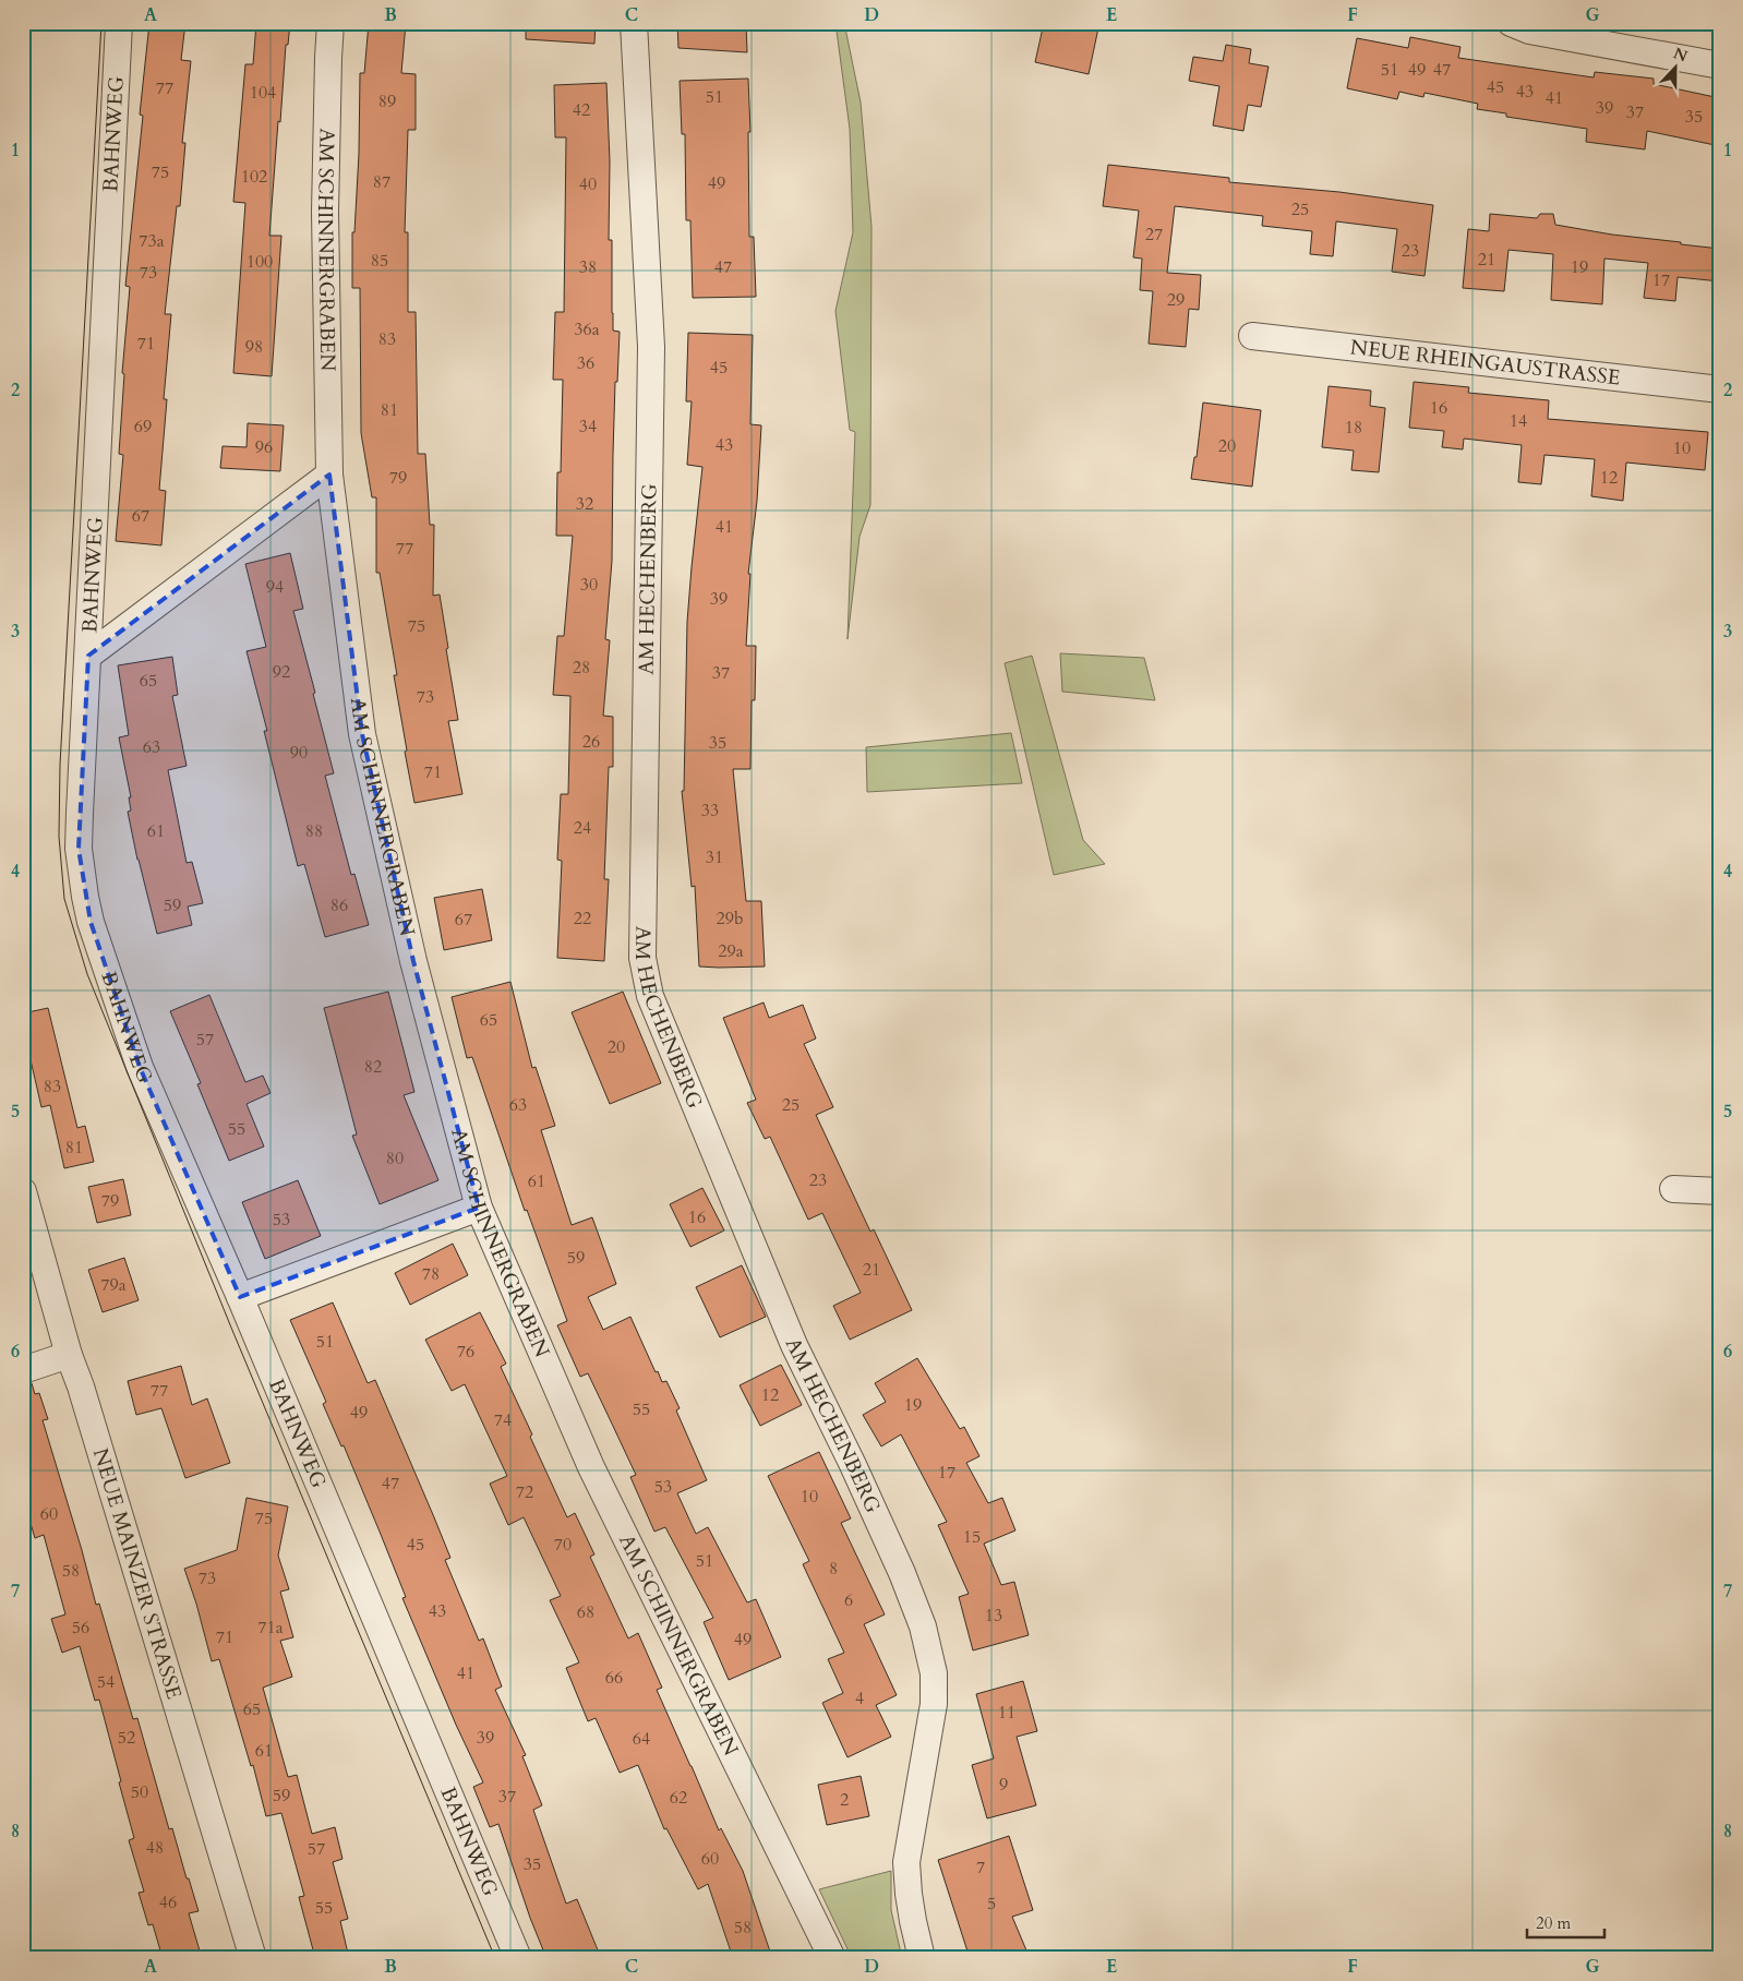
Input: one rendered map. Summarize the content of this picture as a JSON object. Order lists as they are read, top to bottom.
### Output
{
  "streets": {
    "street": [
      "BAHNWEG",
      "AM SCHINNERGRABEN",
      "NEUE RHEINGAUSTRASSE",
      "AM HECHENBERG",
      "NEUE MAINZER STRASSE"
    ]
  },
  "house_numbers": [
    "51",
    "49",
    "47",
    "45",
    "77",
    "43",
    "104",
    "51",
    "41",
    "89",
    "39",
    "42",
    "37",
    "35",
    "75",
    "102",
    "87",
    "49",
    "40",
    "25",
    "27",
    "73a",
    "23",
    "21",
    "85",
    "100",
    "38",
    "47",
    "19",
    "73",
    "17",
    "29",
    "36a",
    "83",
    "71",
    "98",
    "36",
    "45",
    "16",
    "81",
    "14",
    "69",
    "34",
    "18",
    "43",
    "20",
    "96",
    "10",
    "79",
    "12",
    "32",
    "67",
    "41",
    "77",
    "30",
    "94",
    "39",
    "75",
    "28",
    "92",
    "37",
    "65",
    "73",
    "26",
    "35",
    "63",
    "90",
    "71",
    "33",
    "24",
    "61",
    "88",
    "31",
    "59",
    "86",
    "22",
    "29b",
    "67",
    "29a",
    "65",
    "57",
    "20",
    "82",
    "83",
    "63",
    "25",
    "55",
    "81",
    "80",
    "23",
    "61",
    "79",
    "16",
    "53",
    "59",
    "21",
    "78",
    "79a",
    "51",
    "76",
    "77",
    "12",
    "19",
    "55",
    "49",
    "74",
    "17",
    "47",
    "53",
    "72",
    "10",
    "60",
    "75",
    "15",
    "45",
    "70",
    "51",
    "8",
    "58",
    "73",
    "6",
    "43",
    "68",
    "13",
    "56",
    "71a",
    "71",
    "49",
    "41",
    "66",
    "54",
    "4",
    "65",
    "11",
    "52",
    "39",
    "64",
    "61",
    "9",
    "50",
    "59",
    "37",
    "62",
    "2",
    "48",
    "57",
    "60",
    "35",
    "7",
    "46",
    "5",
    "55",
    "58"
  ],
  "scale_bar": "20 m",
  "north": "top",
  "grid": {
    "columns": [
      "A",
      "B",
      "C",
      "D",
      "E",
      "F",
      "G"
    ],
    "rows": [
      "1",
      "2",
      "3",
      "4",
      "5",
      "6",
      "7",
      "8"
    ]
  }
}
